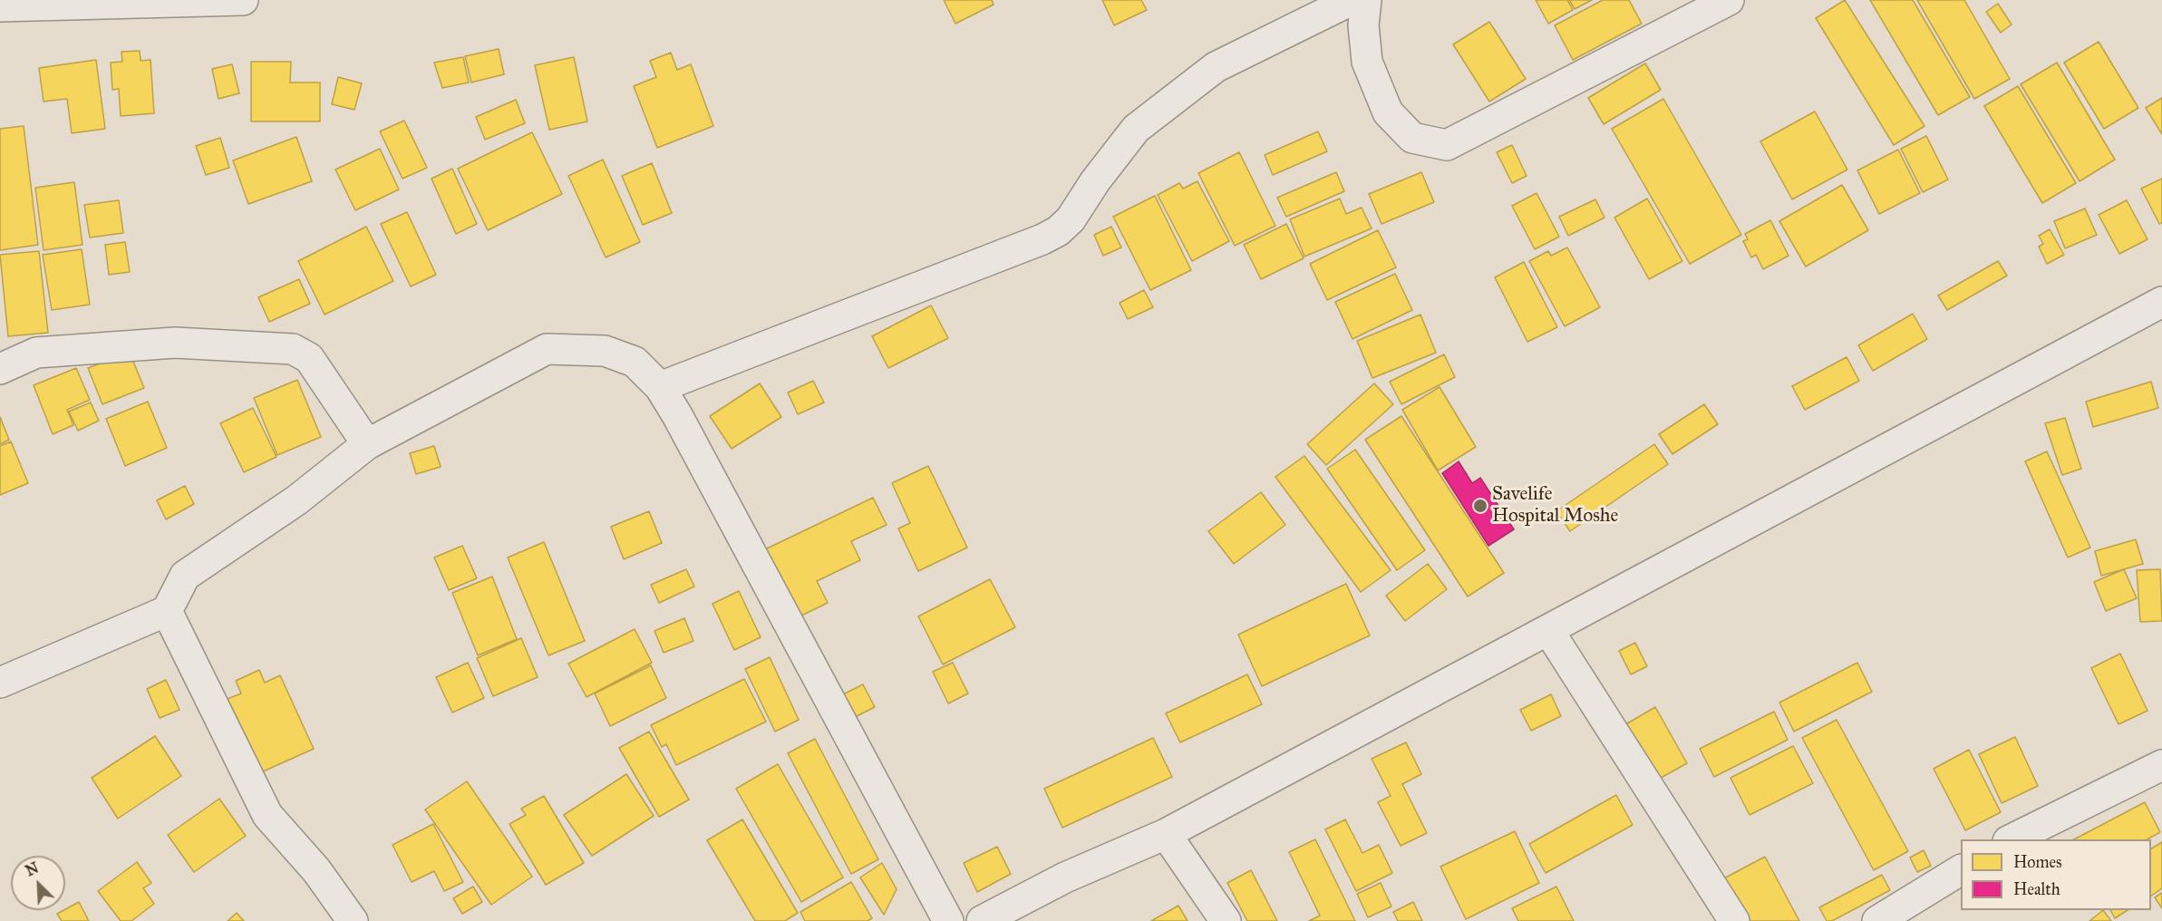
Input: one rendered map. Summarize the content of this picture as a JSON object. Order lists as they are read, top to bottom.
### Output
{
  "places": ["Savelife Hospital Moshe"],
  "legend": ["Homes", "Health"],
  "north": "top left"
}
